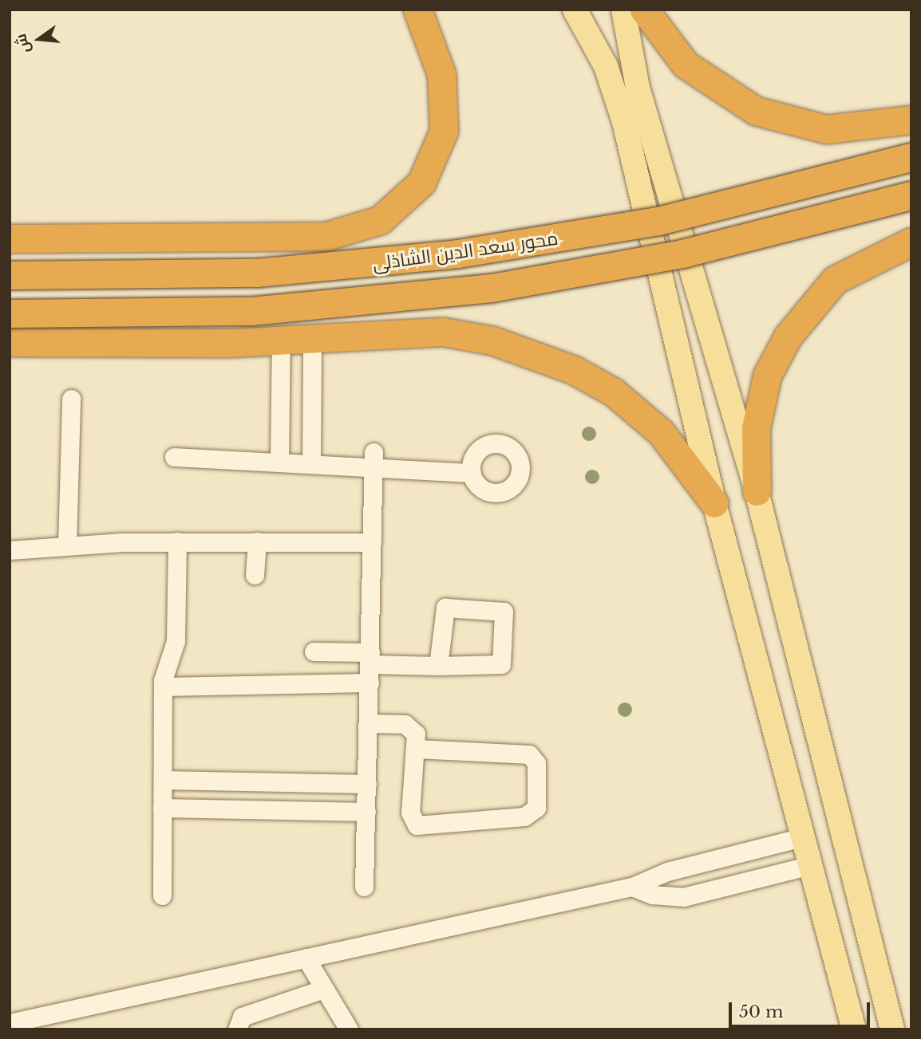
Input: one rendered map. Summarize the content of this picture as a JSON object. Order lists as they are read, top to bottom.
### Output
{
  "streets": {
    "highway": ["محور سعد الدين الشاذلى"]
  },
  "scale_bar": "50 m",
  "north": "left"
}
